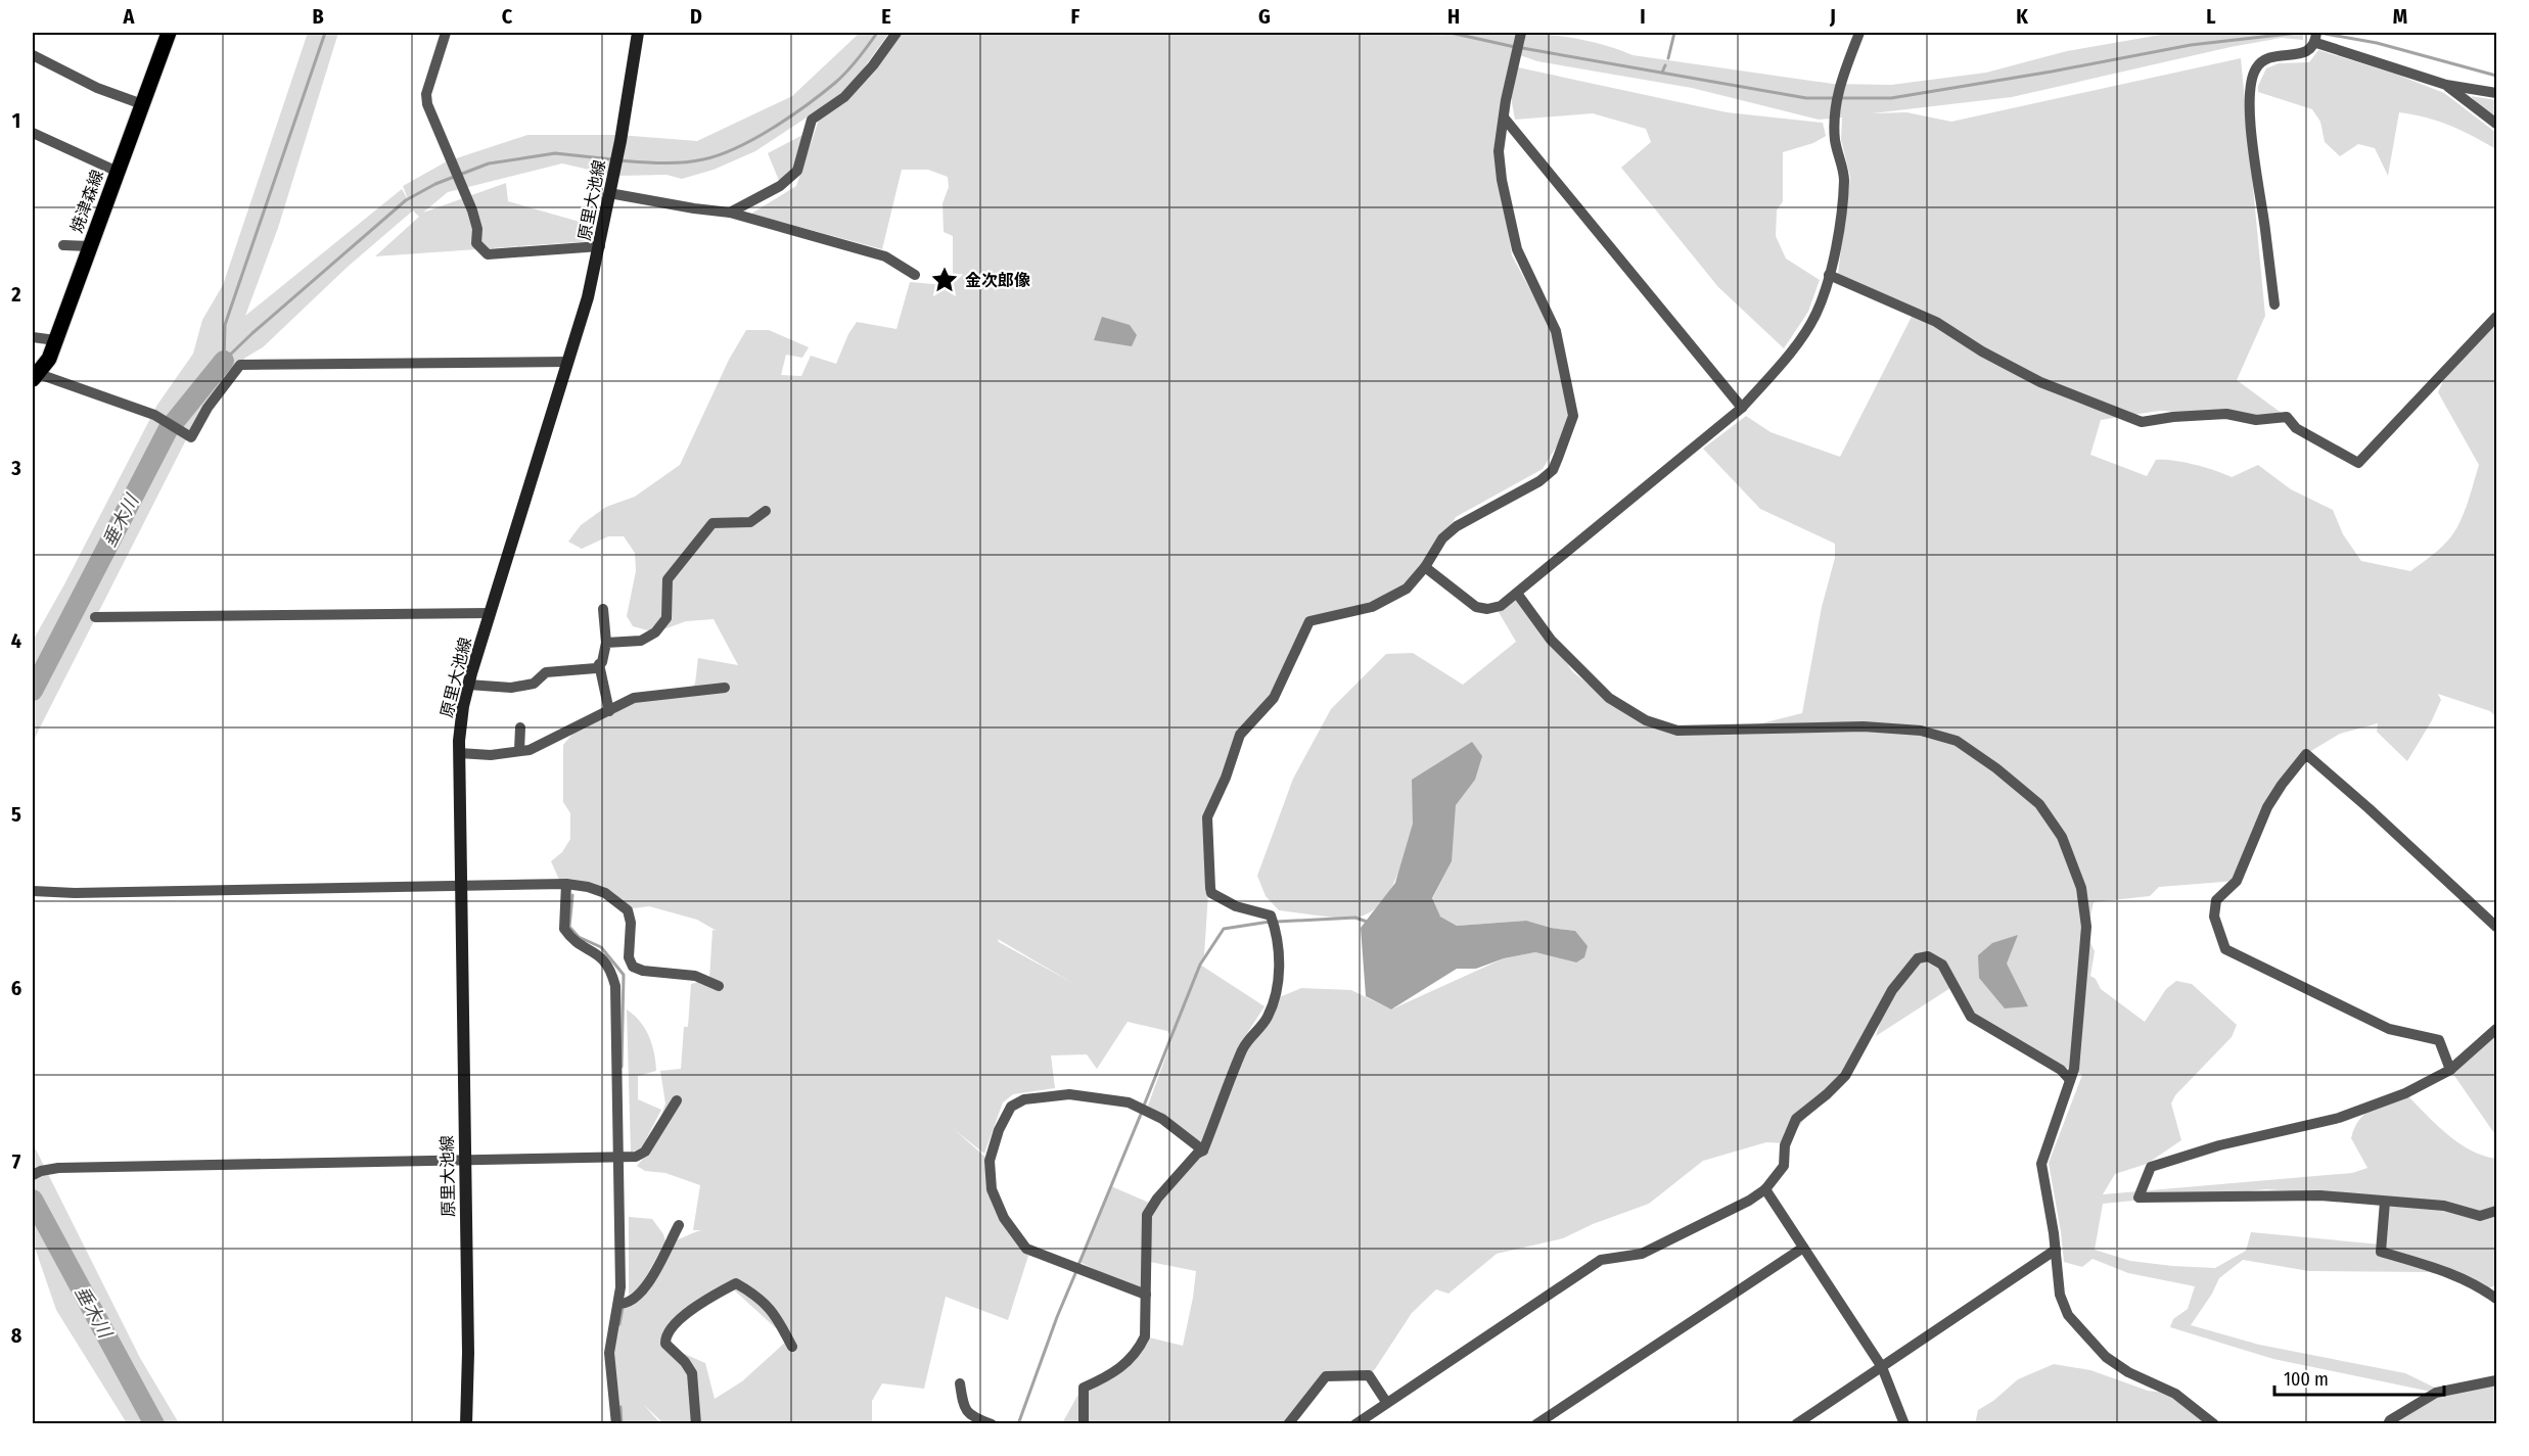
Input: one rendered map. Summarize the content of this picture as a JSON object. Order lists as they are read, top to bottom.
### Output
{
  "streets": {
    "main road": ["原里大池線", "焼津森線"]
  },
  "water": ["垂木川"],
  "places": {
    "place": ["金次郎像"]
  },
  "scale_bar": "100 m",
  "grid": {
    "columns": [
      "A",
      "B",
      "C",
      "D",
      "E",
      "F",
      "G",
      "H",
      "I",
      "J",
      "K",
      "L",
      "M"
    ],
    "rows": [
      "1",
      "2",
      "3",
      "4",
      "5",
      "6",
      "7",
      "8"
    ]
  }
}
